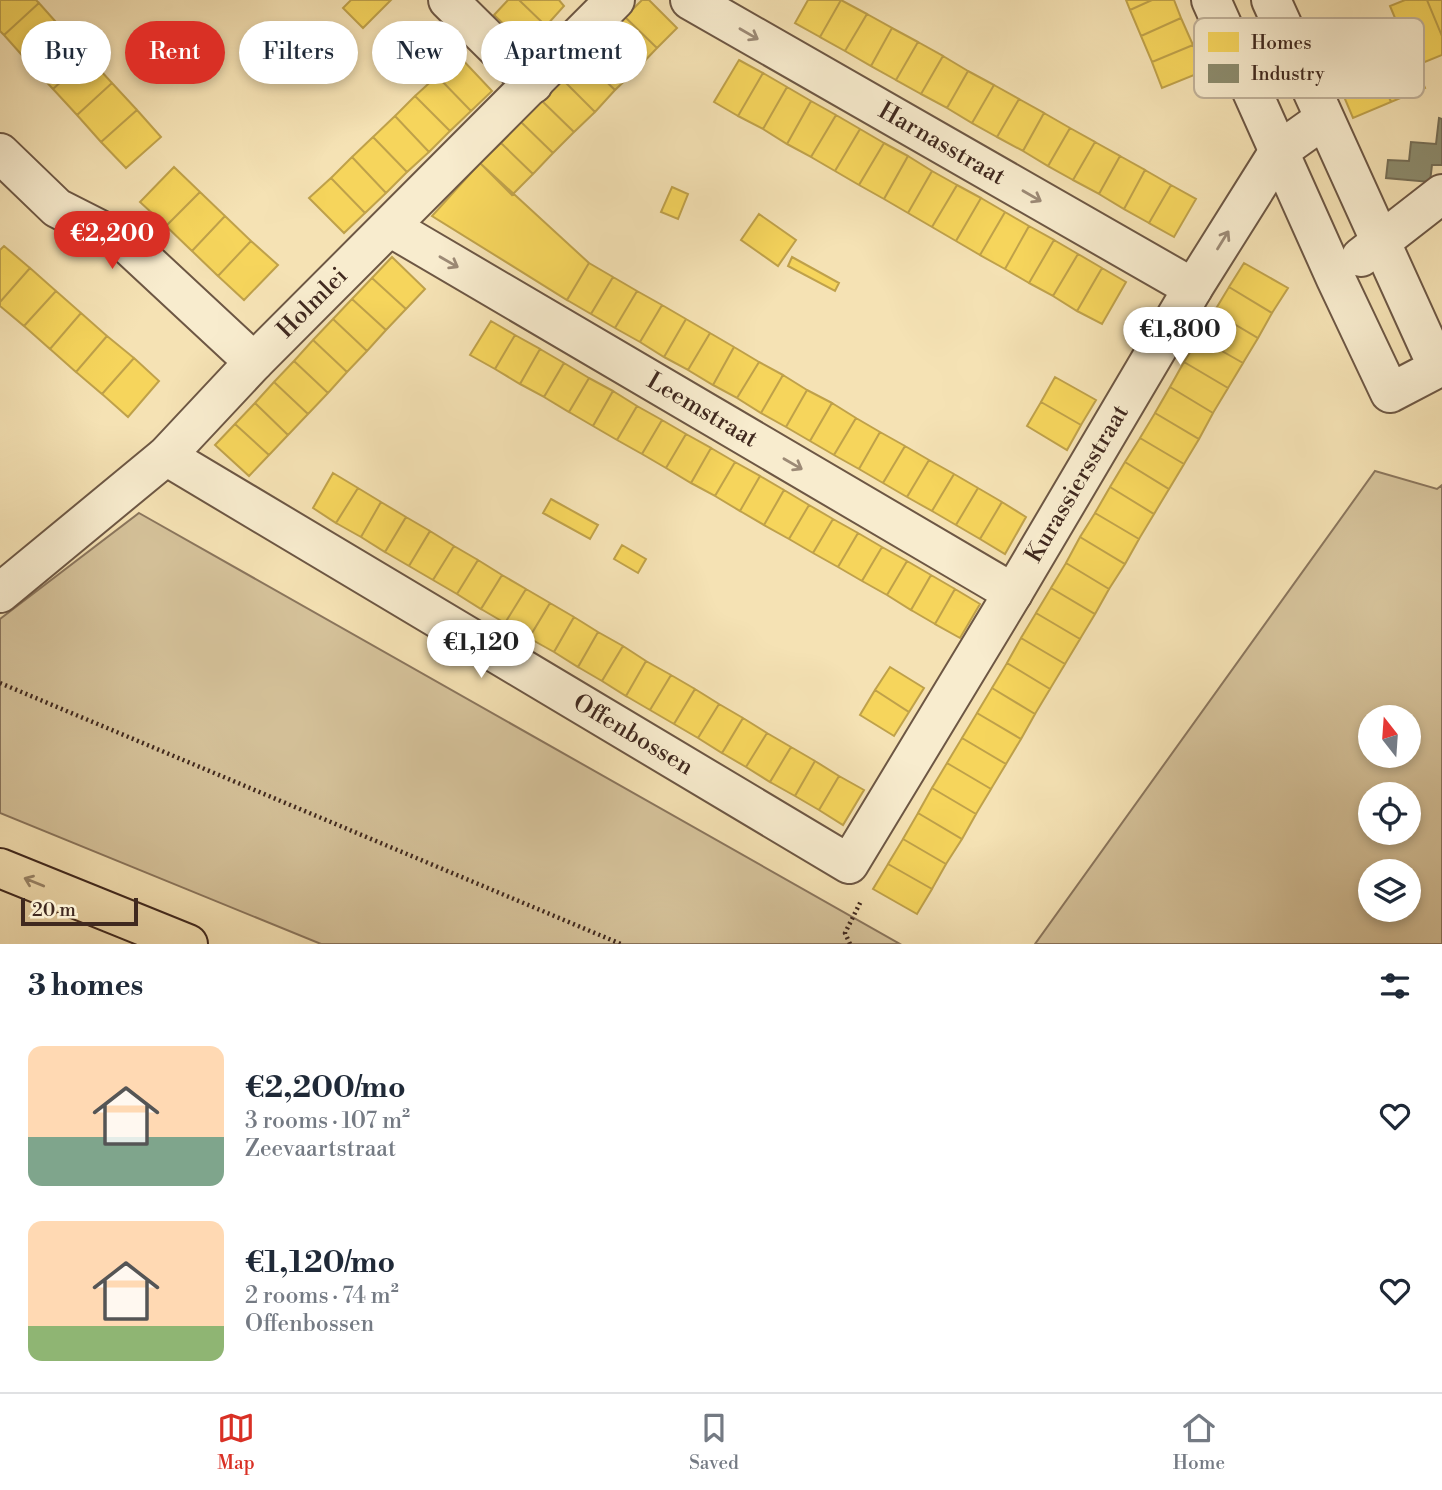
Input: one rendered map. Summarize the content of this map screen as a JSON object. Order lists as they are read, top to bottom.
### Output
{
  "streets": {
    "street": [
      "Harnasstraat",
      "Holmlei",
      "Leemstraat",
      "Kurassiersstraat",
      "Offenbossen"
    ]
  },
  "crossings": [
    ["Harnasstraat", "Kurassiersstraat"],
    ["Holmlei", "Leemstraat"],
    ["Holmlei", "Offenbossen"],
    ["Leemstraat", "Kurassiersstraat"],
    ["Kurassiersstraat", "Offenbossen"]
  ],
  "one_way": ["Harnasstraat", "Leemstraat"],
  "legend": ["Homes", "Industry"],
  "scale_bar": "20 m",
  "north": "top",
  "page": {
    "chip": [
      "Buy",
      "Rent",
      "Filters",
      "New",
      "Apartment"
    ],
    "price": ["€2,200", "€1,800", "€1,120"],
    "scale": "20 m",
    "heading": "3 homes",
    "list": [
      {
        "name": "€2,200/mo",
        "note": "3 rooms · 107 m² · Zeevaartstraat"
      },
      {
        "name": "€1,120/mo",
        "note": "2 rooms · 74 m² · Offenbossen"
      }
    ],
    "tabs": ["Map", "Saved", "Home"]
  }
}
